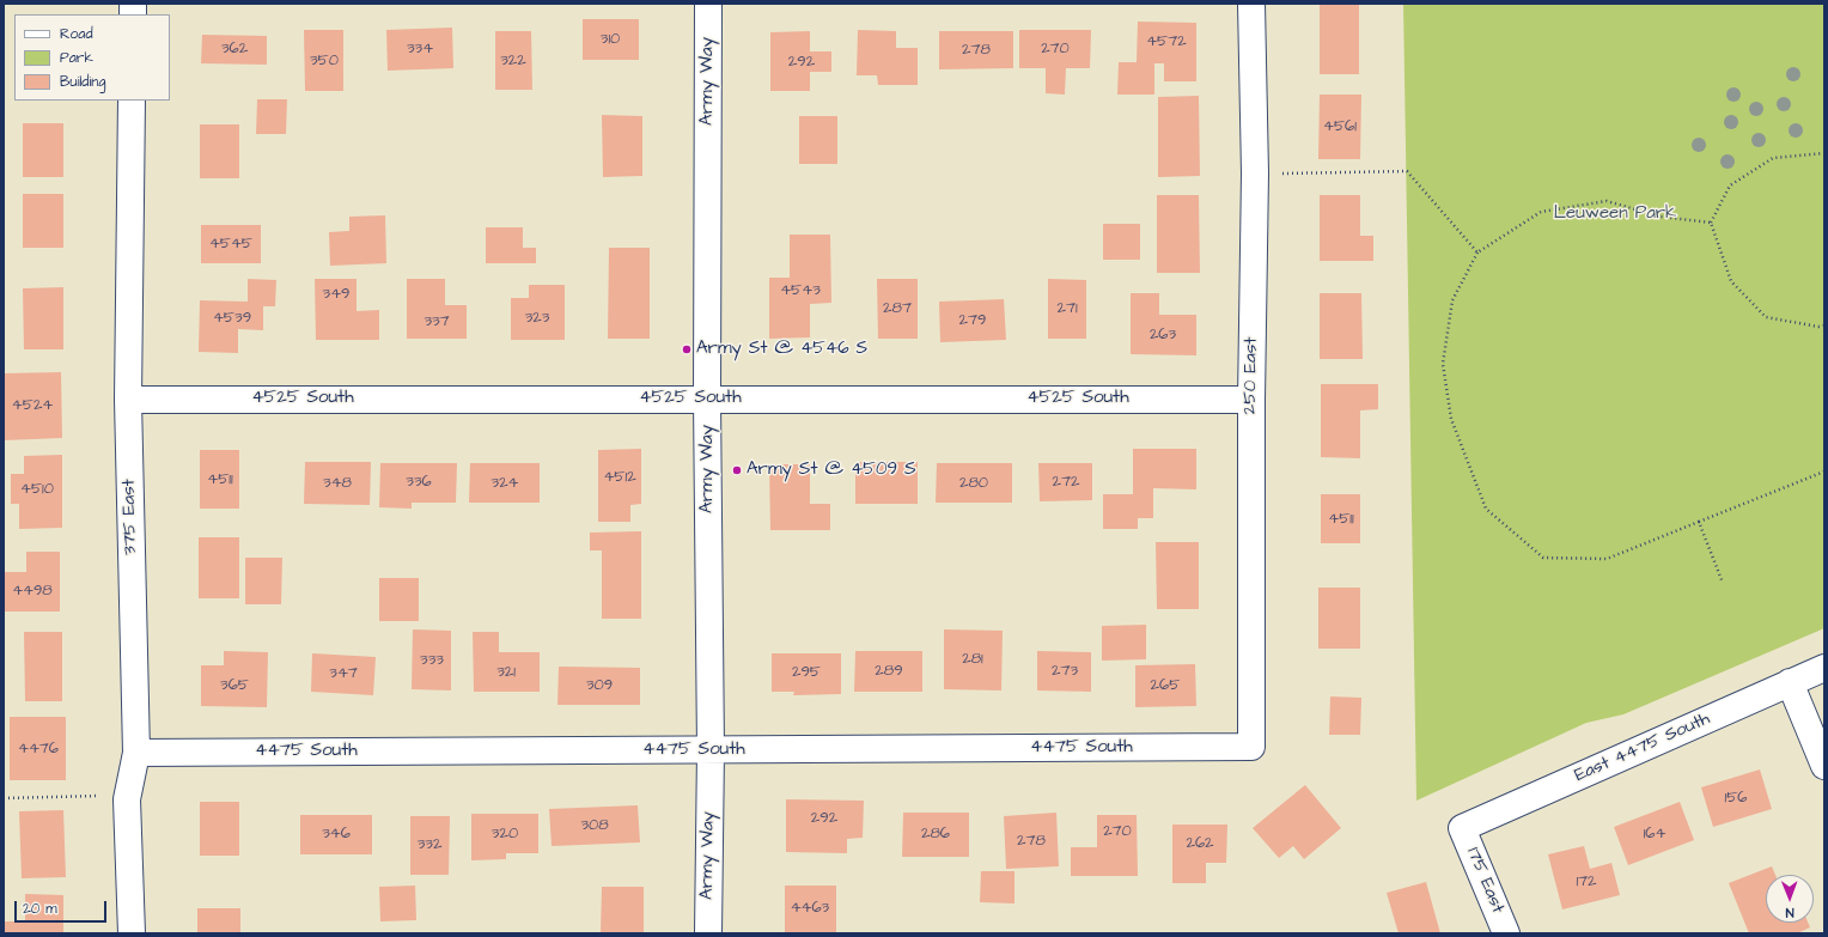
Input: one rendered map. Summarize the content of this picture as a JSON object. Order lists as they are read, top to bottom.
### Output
{
  "streets": {
    "street": [
      "Army Way",
      "250 East",
      "4525 South",
      "375 East",
      "4475 South",
      "East 4475 South",
      "175 East"
    ]
  },
  "crossings": [
    ["Army Way", "4525 South"],
    ["Army Way", "4475 South"],
    ["250 East", "4525 South"],
    ["250 East", "4475 South"],
    ["4525 South", "375 East"],
    ["375 East", "4475 South"],
    ["East 4475 South", "175 East"]
  ],
  "parks": ["Leuween Park"],
  "places": ["Army St @ 4546 S", "Army St @ 4509 S"],
  "house_numbers": [
    "310",
    "4572",
    "362",
    "334",
    "270",
    "278",
    "350",
    "322",
    "292",
    "4561",
    "4545",
    "4543",
    "349",
    "287",
    "271",
    "4539",
    "323",
    "279",
    "337",
    "263",
    "4524",
    "4512",
    "4511",
    "336",
    "272",
    "348",
    "324",
    "280",
    "4510",
    "4511",
    "4498",
    "281",
    "333",
    "289",
    "273",
    "321",
    "295",
    "347",
    "365",
    "309",
    "265",
    "4476",
    "156",
    "292",
    "308",
    "270",
    "346",
    "320",
    "286",
    "164",
    "278",
    "262",
    "332",
    "172",
    "4463"
  ],
  "legend": ["Road", "Park", "Building"],
  "scale_bar": "20 m",
  "north": "bottom"
}
